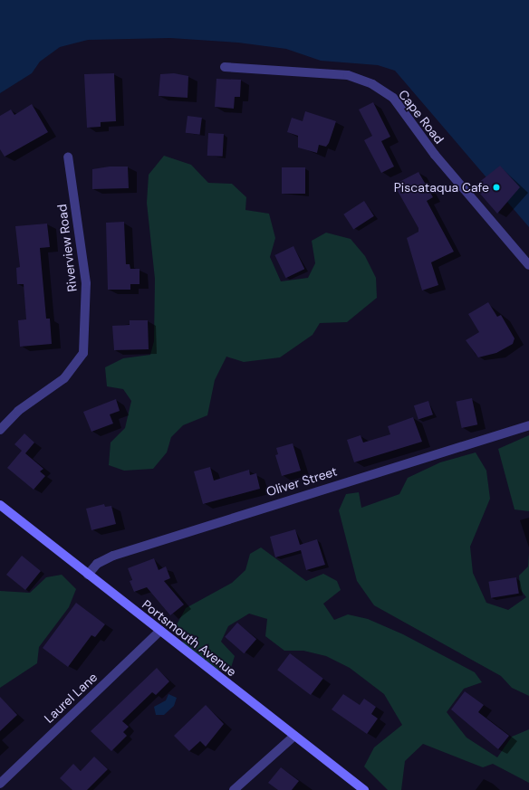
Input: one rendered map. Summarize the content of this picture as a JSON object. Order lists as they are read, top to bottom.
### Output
{
  "streets": {
    "main road": ["Portsmouth Avenue"],
    "street": [
      "Cape Road",
      "Riverview Road",
      "Oliver Street",
      "Laurel Lane"
    ]
  },
  "crossings": [
    ["Oliver Street", "Portsmouth Avenue"],
    ["Portsmouth Avenue", "Laurel Lane"]
  ],
  "places": ["Piscataqua Cafe"]
}
